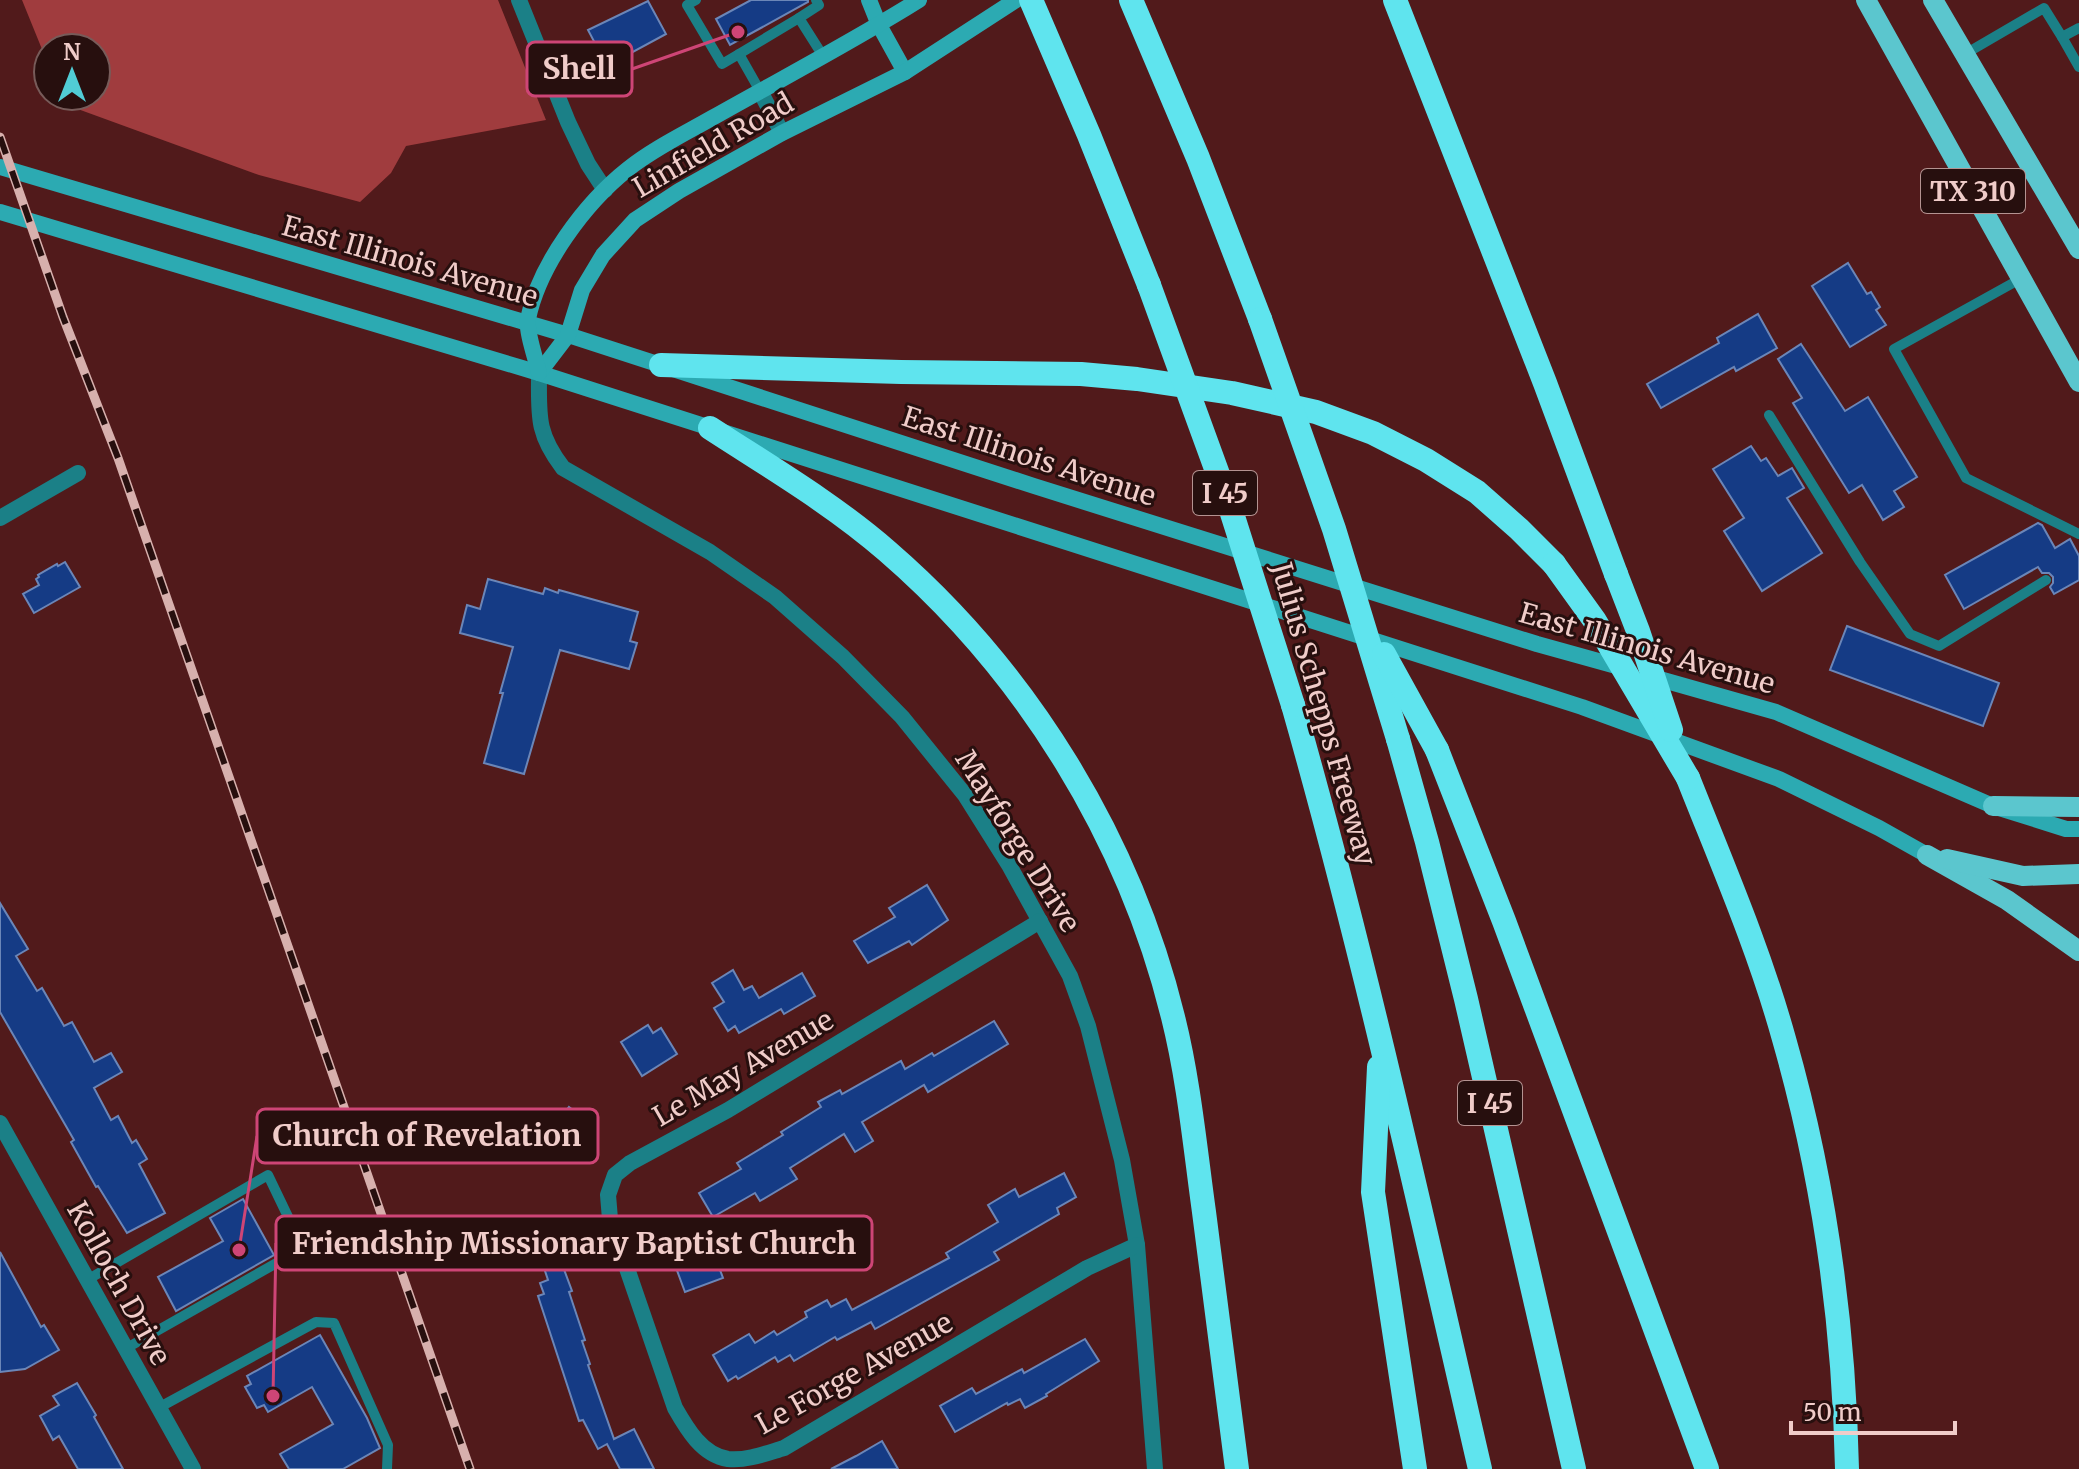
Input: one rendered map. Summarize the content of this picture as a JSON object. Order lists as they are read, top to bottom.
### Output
{
  "streets": {
    "highway": ["I 45", "Julius Schepps Freeway"],
    "main road": ["Linfield Road", "TX 310", "East Illinois Avenue"],
    "street": [
      "Mayforge Drive",
      "Le May Avenue",
      "Kolloch Drive",
      "Le Forge Avenue"
    ]
  },
  "crossings": [
    ["Linfield Road", "East Illinois Avenue"],
    ["Linfield Road", "Mayforge Drive"],
    ["Mayforge Drive", "Le May Avenue"],
    ["Mayforge Drive", "Le Forge Avenue"],
    ["Le May Avenue", "Le Forge Avenue"]
  ],
  "places": ["Shell", "Church of Revelation", "Friendship Missionary Baptist Church"],
  "scale_bar": "50 m",
  "north": "top"
}
